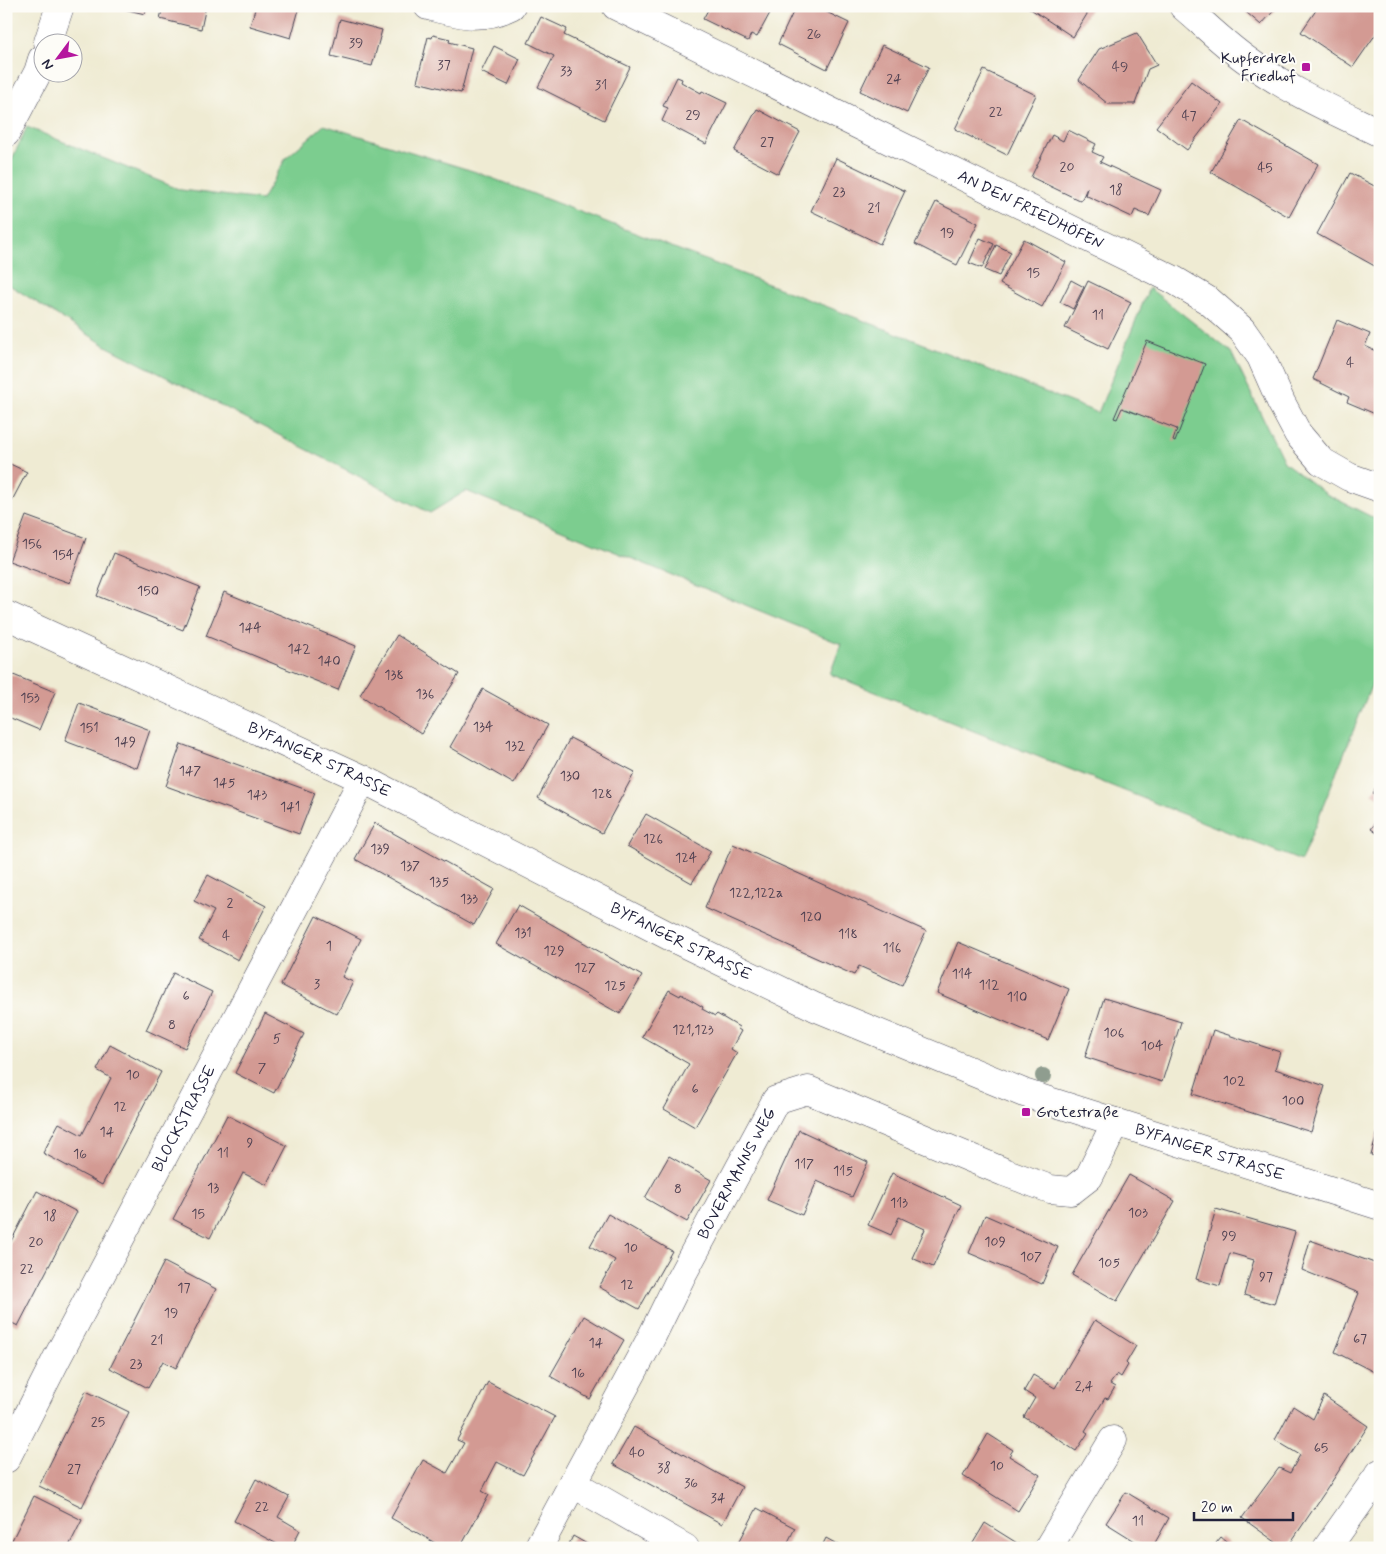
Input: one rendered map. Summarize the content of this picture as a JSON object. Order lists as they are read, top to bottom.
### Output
{
  "streets": {
    "street": [
      "AN DEN FRIEDHÖFEN",
      "BYFANGER STRASSE",
      "BLOCKSTRASSE",
      "BOVERMANNS WEG"
    ]
  },
  "crossings": [
    ["BYFANGER STRASSE", "BLOCKSTRASSE"],
    ["BYFANGER STRASSE", "BOVERMANNS WEG"]
  ],
  "places": {
    "transit": ["Kupferdreh Friedhof", "Grotestraße"]
  },
  "house_numbers": [
    "26",
    "39",
    "37",
    "49",
    "33",
    "24",
    "31",
    "22",
    "29",
    "47",
    "27",
    "20",
    "45",
    "18",
    "23",
    "21",
    "19",
    "15",
    "11",
    "4",
    "156",
    "154",
    "150",
    "144",
    "142",
    "140",
    "138",
    "136",
    "153",
    "134",
    "151",
    "149",
    "132",
    "147",
    "130",
    "145",
    "128",
    "143",
    "141",
    "126",
    "139",
    "124",
    "137",
    "135",
    "122,122a",
    "133",
    "2",
    "120",
    "131",
    "118",
    "4",
    "1",
    "116",
    "129",
    "127",
    "114",
    "3",
    "112",
    "125",
    "6",
    "110",
    "8",
    "121,123",
    "106",
    "5",
    "104",
    "7",
    "10",
    "102",
    "6",
    "100",
    "12",
    "14",
    "9",
    "11",
    "16",
    "117",
    "115",
    "13",
    "8",
    "113",
    "103",
    "15",
    "18",
    "99",
    "20",
    "109",
    "10",
    "107",
    "105",
    "22",
    "97",
    "12",
    "17",
    "19",
    "67",
    "21",
    "14",
    "23",
    "16",
    "2,4",
    "25",
    "65",
    "40",
    "10",
    "38",
    "27",
    "36",
    "34",
    "22",
    "11"
  ],
  "scale_bar": "20 m",
  "north": "bottom left"
}
